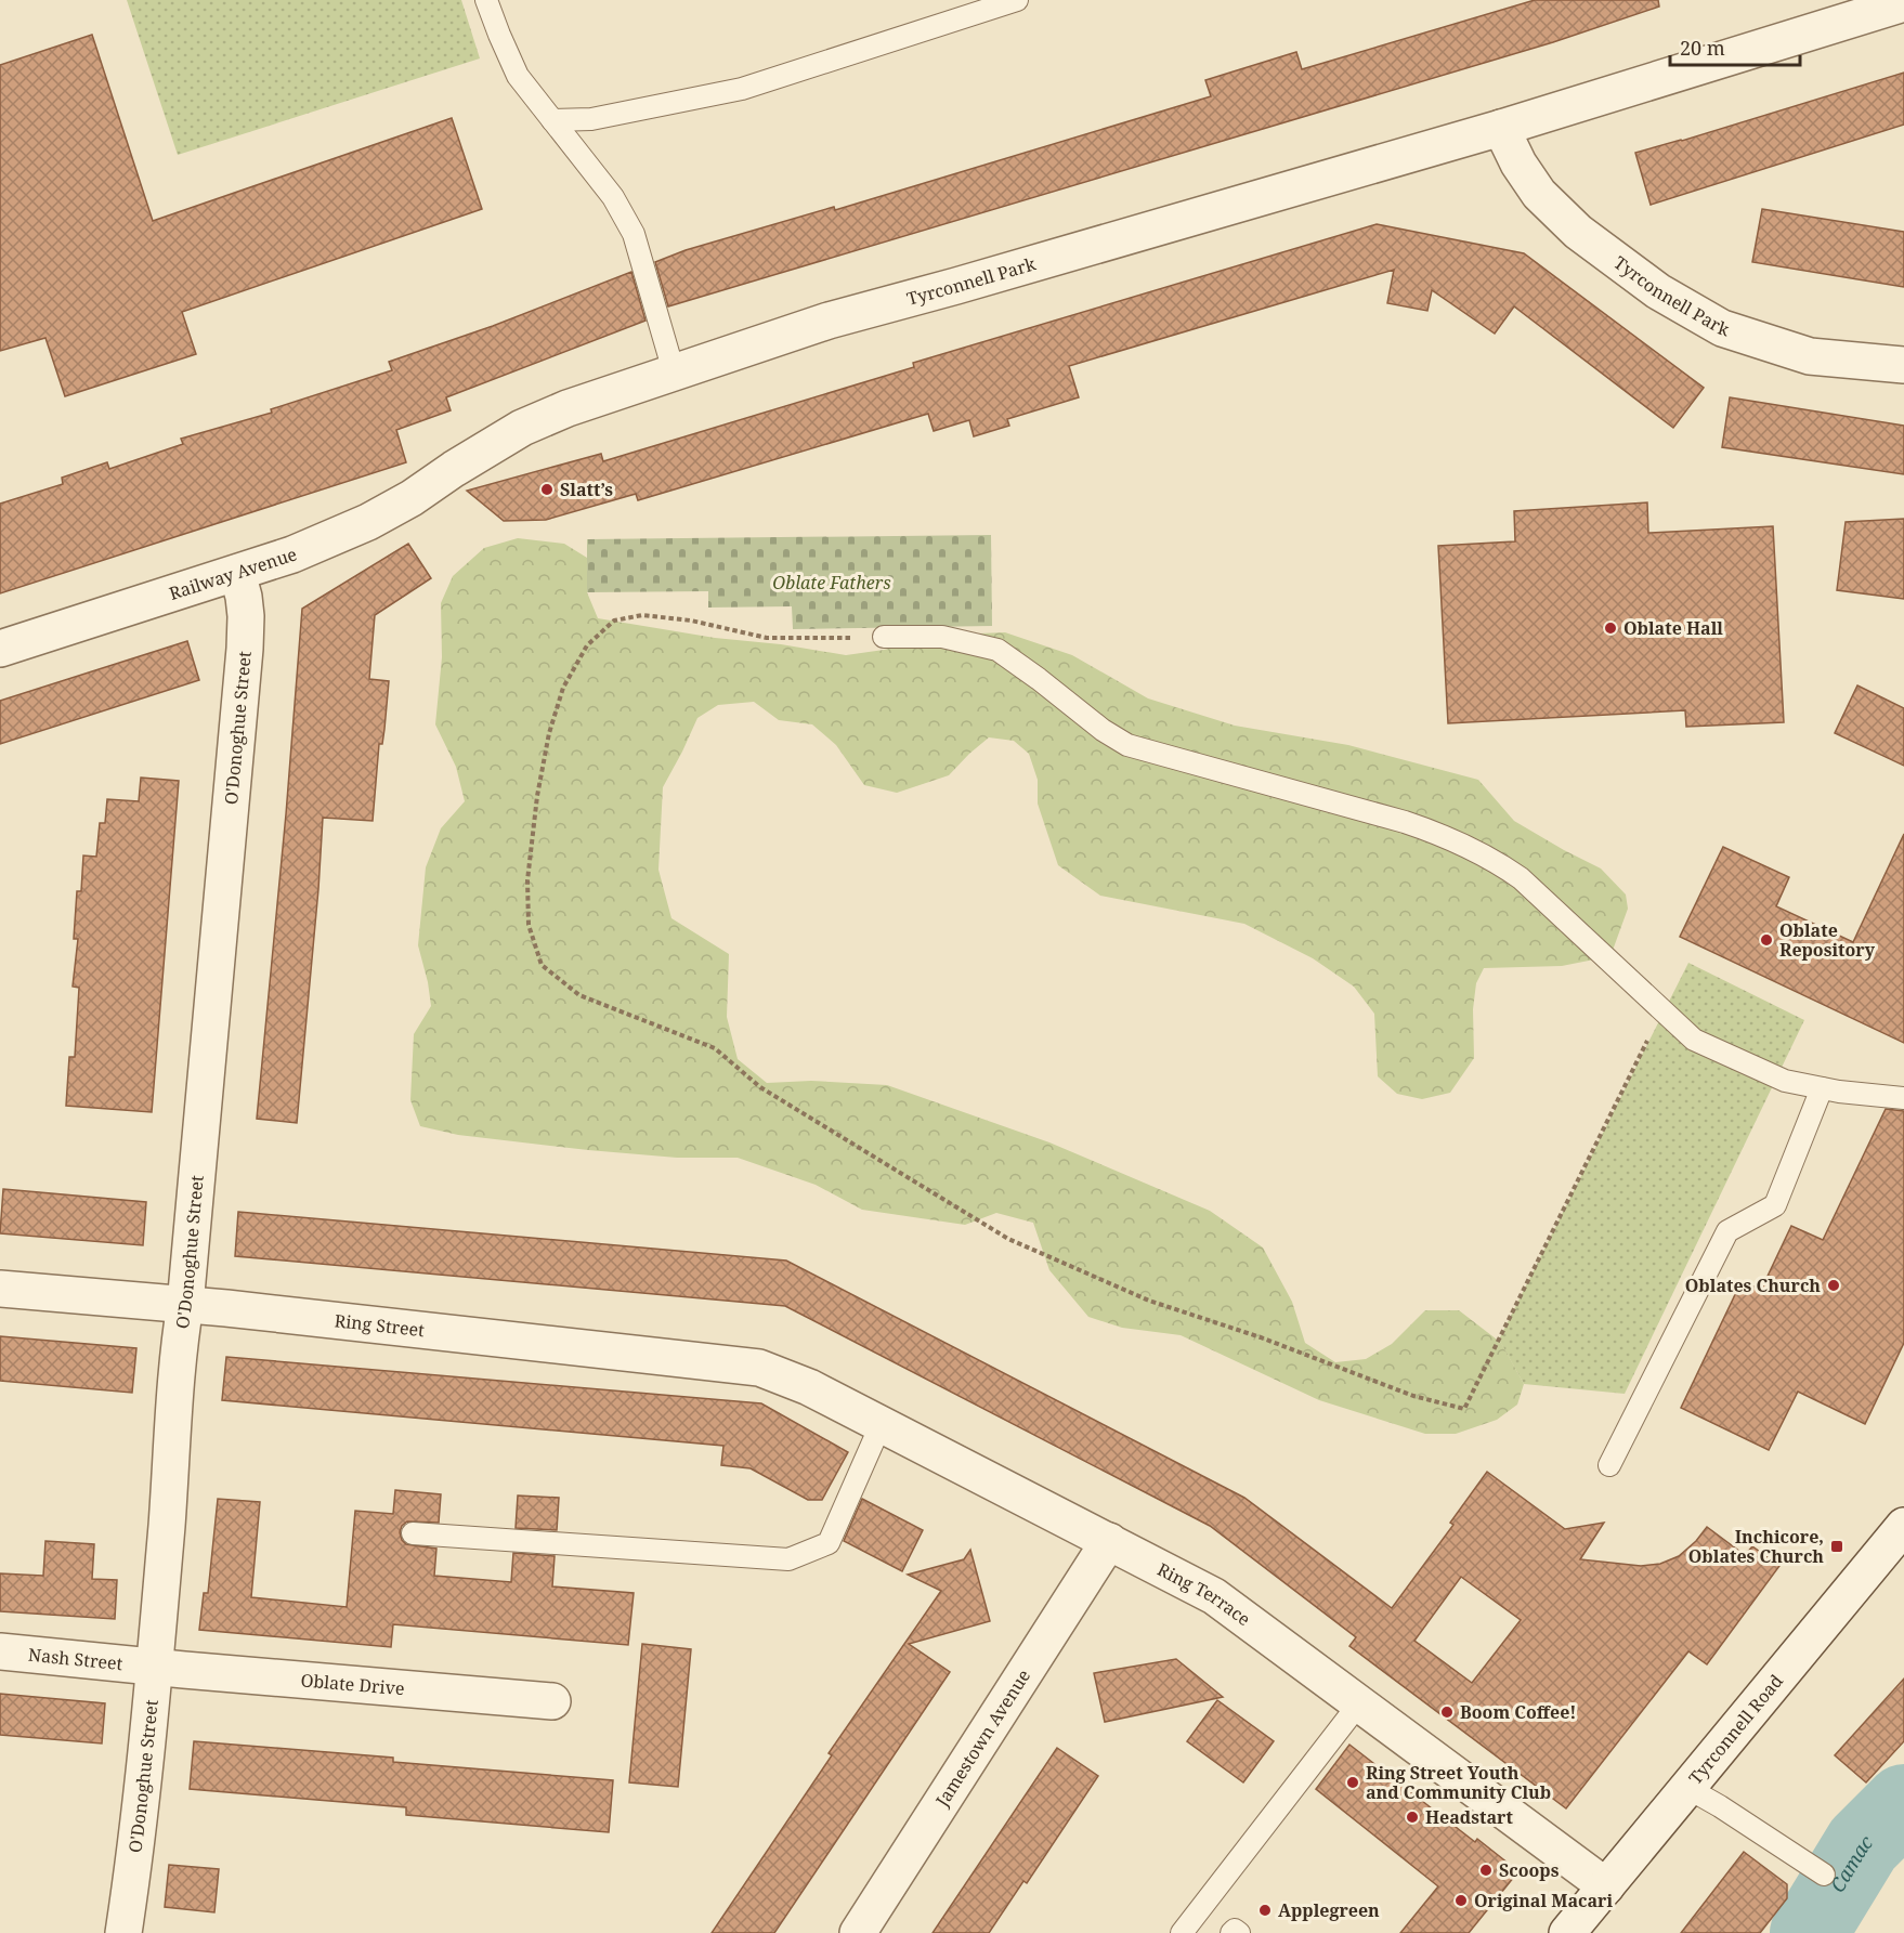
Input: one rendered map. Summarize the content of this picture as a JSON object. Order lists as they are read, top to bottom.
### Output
{
  "streets": {
    "street": [
      "Tyrconnell Park",
      "Railway Avenue",
      "O'Donoghue Street",
      "Ring Street",
      "Ring Terrace",
      "Nash Street",
      "Oblate Drive",
      "Tyrconnell Road",
      "Jamestown Avenue"
    ]
  },
  "crossings": [
    ["Tyrconnell Park", "Railway Avenue"],
    ["Railway Avenue", "O'Donoghue Street"],
    ["O'Donoghue Street", "Ring Street"],
    ["O'Donoghue Street", "Nash Street"],
    ["O'Donoghue Street", "Oblate Drive"],
    ["Ring Street", "Ring Terrace"],
    ["Ring Terrace", "Tyrconnell Road"],
    ["Ring Terrace", "Jamestown Avenue"],
    ["Nash Street", "Oblate Drive"]
  ],
  "water": ["Camac"],
  "parks": ["Oblate Fathers"],
  "places": {
    "other": [
      "Slatt’s",
      "Oblate Hall",
      "Oblate Repository",
      "Oblates Church",
      "Boom Coffee!",
      "Ring Street Youth and Community Club",
      "Headstart",
      "Scoops",
      "Original Macari",
      "Applegreen"
    ],
    "transit": ["Inchicore, Oblates Church"]
  },
  "scale_bar": "20 m"
}
